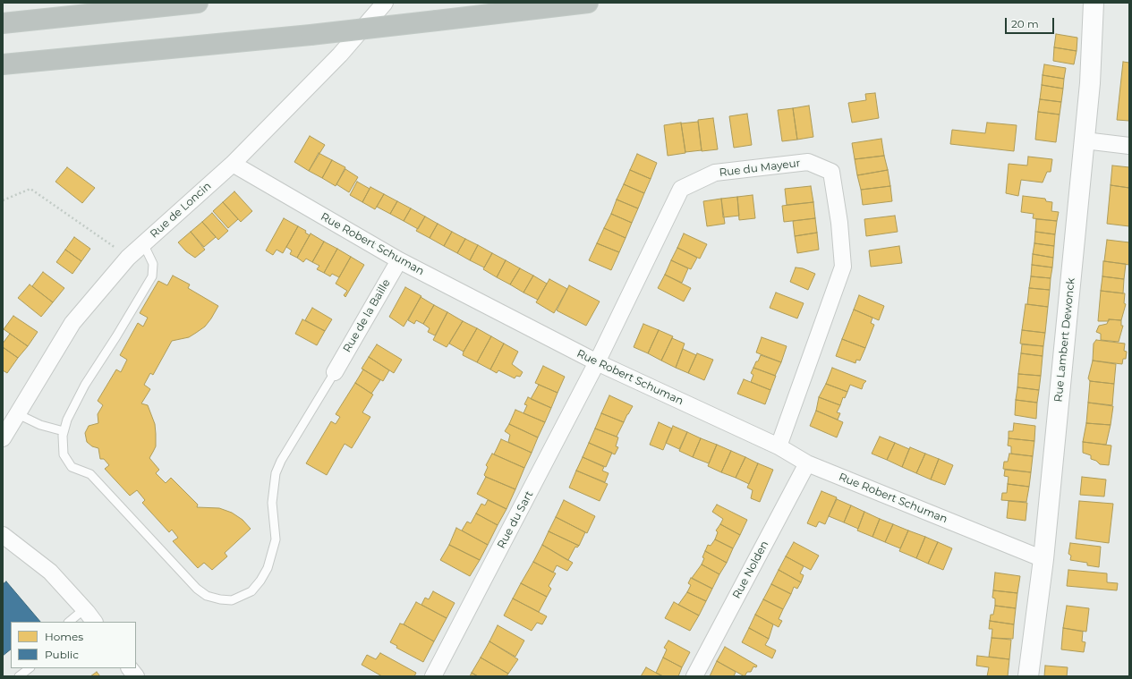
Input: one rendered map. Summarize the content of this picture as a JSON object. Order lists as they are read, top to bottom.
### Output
{
  "streets": {
    "street": [
      "Rue du Mayeur",
      "Rue de Loncin",
      "Rue Robert Schuman",
      "Rue de la Baille",
      "Rue Lambert Dewonck",
      "Rue du Sart",
      "Rue Nolden"
    ]
  },
  "crossings": [
    ["Rue du Mayeur", "Rue Robert Schuman"],
    ["Rue du Mayeur", "Rue du Sart"],
    ["Rue de Loncin", "Rue Robert Schuman"],
    ["Rue Robert Schuman", "Rue de la Baille"],
    ["Rue Robert Schuman", "Rue Lambert Dewonck"],
    ["Rue Robert Schuman", "Rue du Sart"],
    ["Rue Robert Schuman", "Rue Nolden"]
  ],
  "legend": ["Homes", "Public"],
  "scale_bar": "20 m"
}
